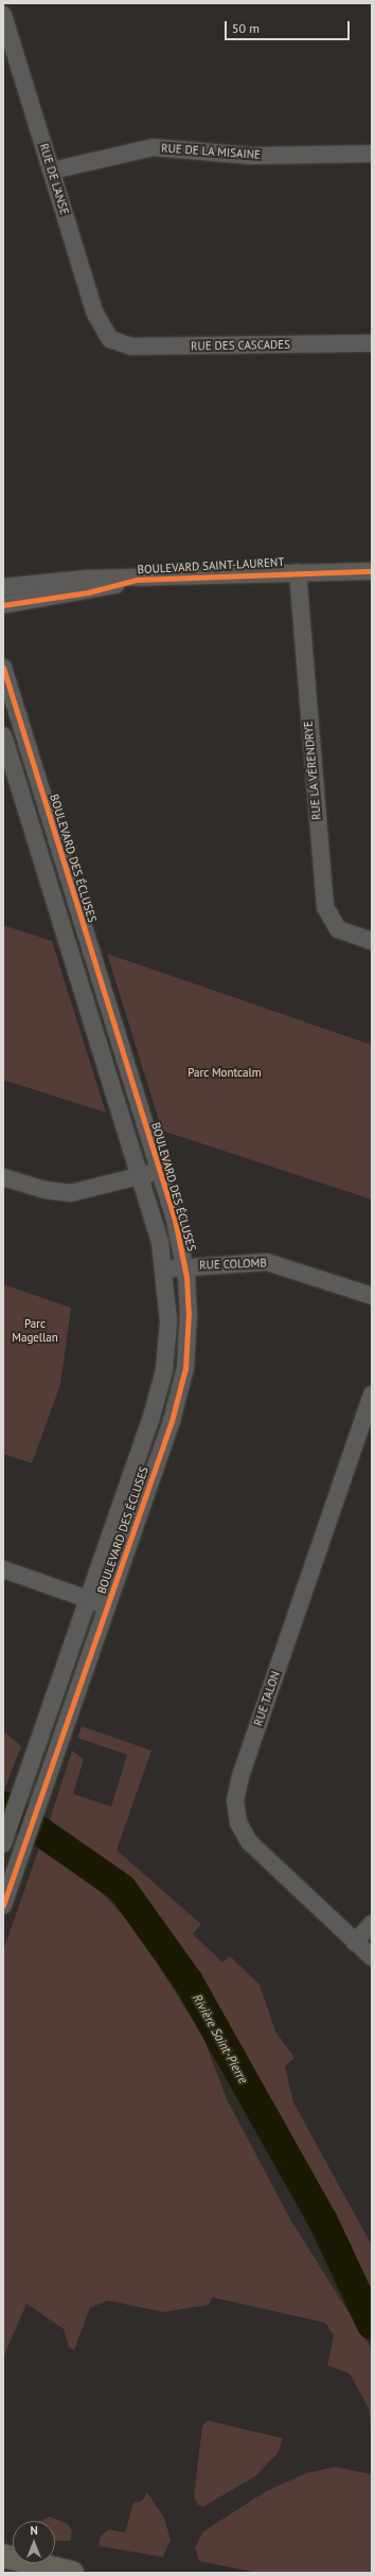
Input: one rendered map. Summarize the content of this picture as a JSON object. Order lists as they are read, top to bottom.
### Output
{
  "streets": {
    "street": [
      "RUE DE LA MISAINE",
      "RUE DE L'ANSE",
      "RUE DES CASCADES",
      "BOULEVARD SAINT-LAURENT",
      "RUE LA VÉRENDRYE",
      "BOULEVARD DES ÉCLUSES",
      "RUE COLOMB",
      "RUE TALON"
    ]
  },
  "crossings": [
    ["RUE DE LA MISAINE", "RUE DE L'ANSE"],
    ["RUE DE L'ANSE", "RUE DES CASCADES"],
    ["BOULEVARD SAINT-LAURENT", "RUE LA VÉRENDRYE"],
    ["BOULEVARD DES ÉCLUSES", "RUE COLOMB"]
  ],
  "water": ["Rivière Saint-Pierre"],
  "parks": ["Parc Montcalm", "Parc Magellan"],
  "scale_bar": "50 m",
  "north": "top"
}
